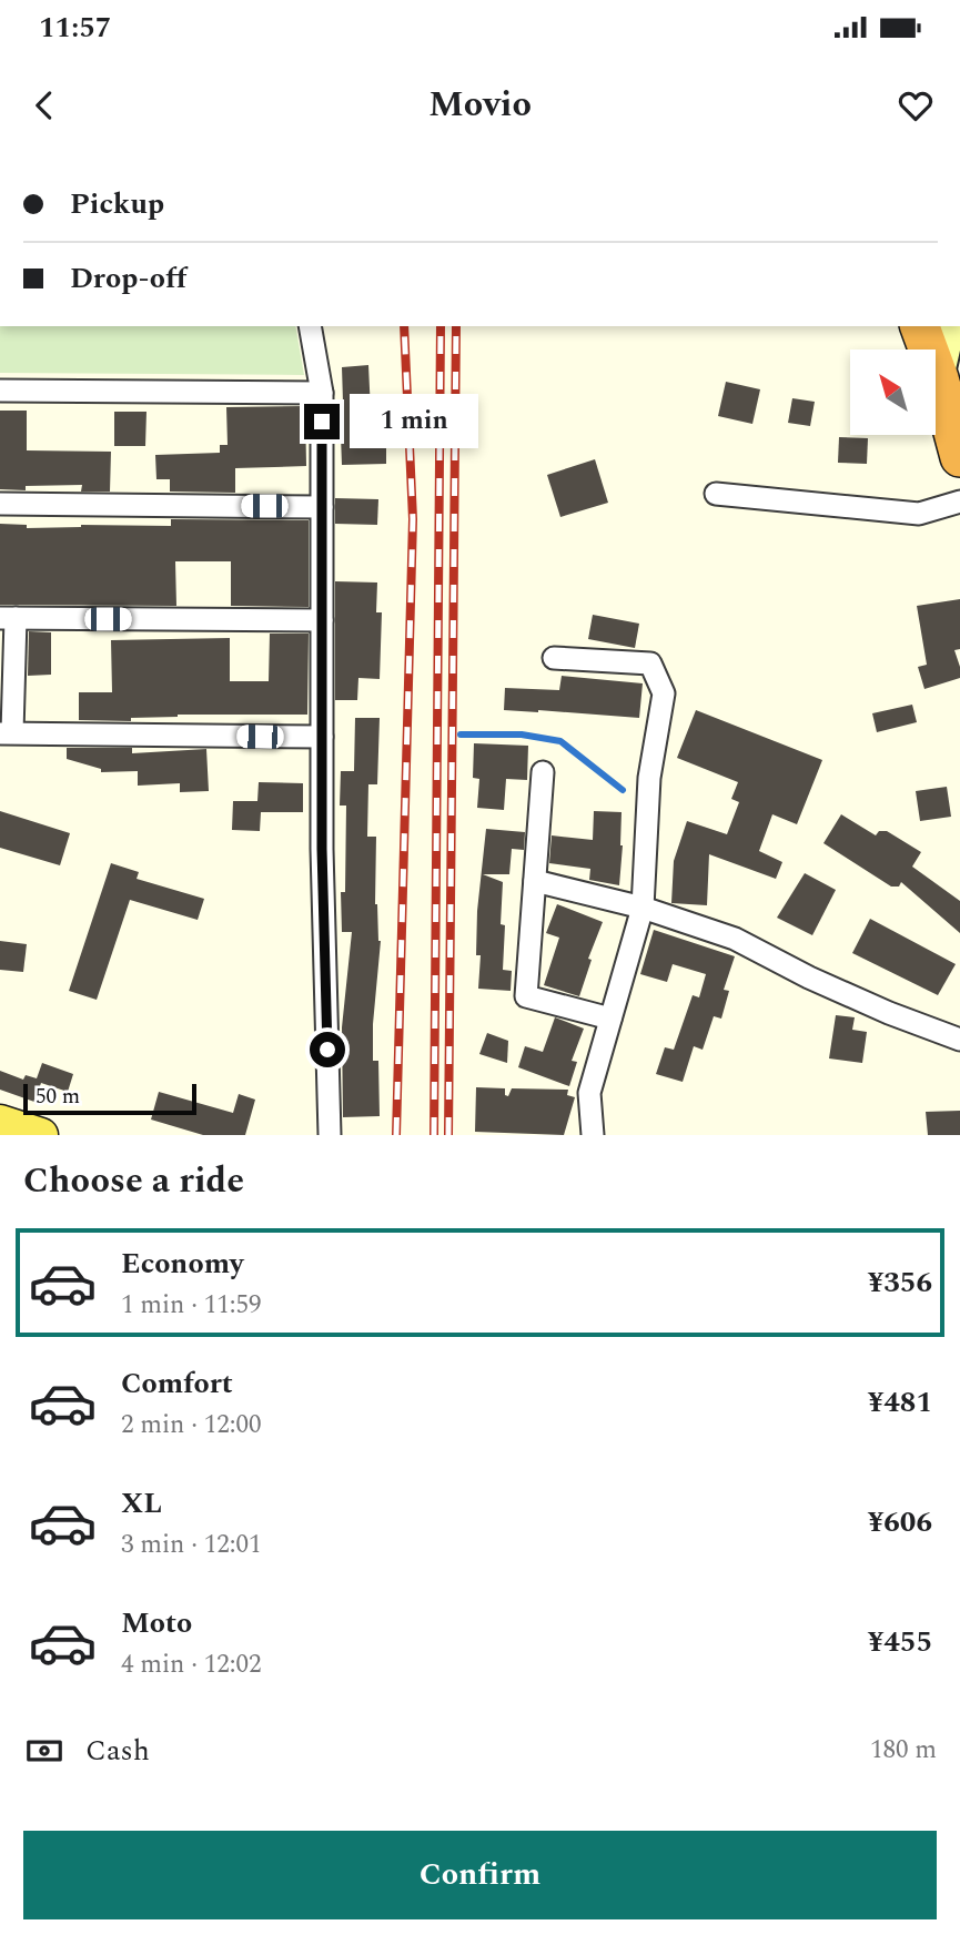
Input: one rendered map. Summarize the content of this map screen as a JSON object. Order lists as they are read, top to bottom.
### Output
{
  "scale_bar": "50 m",
  "north": "top left",
  "page": {
    "status": "11:57",
    "header": "Movio",
    "banner": ["Pickup", "Drop-off"],
    "bubble": "1 min",
    "scale": "50 m",
    "heading": "Choose a ride",
    "list": [
      {
        "name": "Economy",
        "note": "1 min · 11:59",
        "value": "¥356"
      },
      {
        "name": "Comfort",
        "note": "2 min · 12:00",
        "value": "¥481"
      },
      {
        "name": "XL",
        "note": "3 min · 12:01",
        "value": "¥606"
      },
      {
        "name": "Moto",
        "note": "4 min · 12:02",
        "value": "¥455"
      }
    ],
    "pay": ["Cash", "180 m"],
    "buttons": "Confirm"
  }
}
